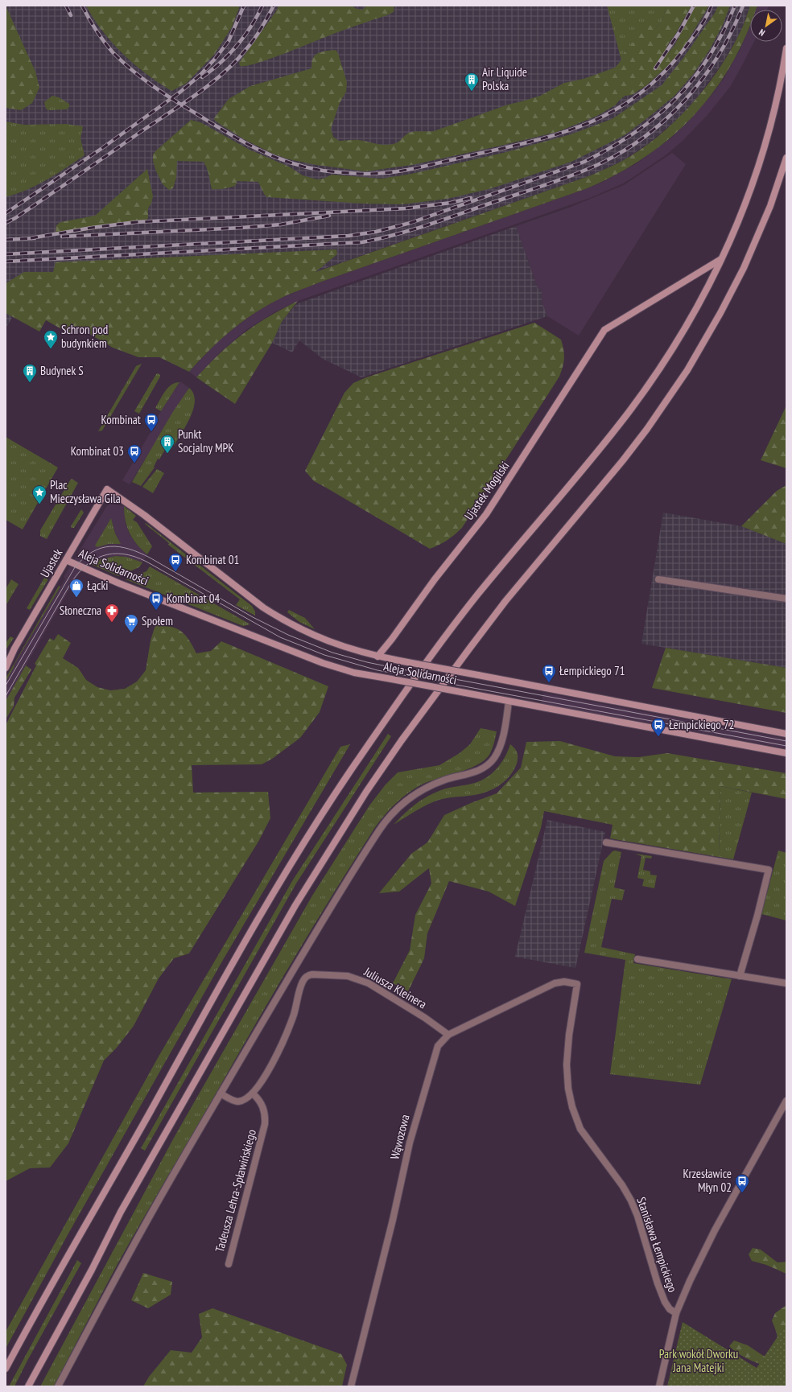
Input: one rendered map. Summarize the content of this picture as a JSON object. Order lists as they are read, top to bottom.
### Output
{
  "streets": {
    "main road": ["Ujastek Mogilski", "Ujastek", "Aleja Solidarności"],
    "street": [
      "Juliusza Kleinera",
      "Wąwozowa",
      "Tadeusza Lehra-Spławińskiego",
      "Stanisława Łempickiego"
    ]
  },
  "crossings": [
    ["Ujastek Mogilski", "Aleja Solidarności"],
    ["Ujastek", "Aleja Solidarności"],
    ["Juliusza Kleinera", "Wąwozowa"],
    ["Juliusza Kleinera", "Tadeusza Lehra-Spławińskiego"],
    ["Wąwozowa", "Stanisława Łempickiego"]
  ],
  "parks": ["Park wokół Dworku Jana Matejki"],
  "places": {
    "building": ["Air Liquide Polska", "Budynek S", "Punkt Socjalny MPK"],
    "place": ["Schron pod budynkiem", "Plac Mieczysława Gila"],
    "bus stop": [
      "Kombinat",
      "Kombinat 03",
      "Kombinat 01",
      "Kombinat 04",
      "Łempickiego 71",
      "Łempickiego 72",
      "Krzesławice Młyn 02"
    ],
    "shop": ["Łącki"],
    "pharmacy": ["Słoneczna"],
    "supermarket": ["Społem"]
  },
  "north": "bottom left"
}
